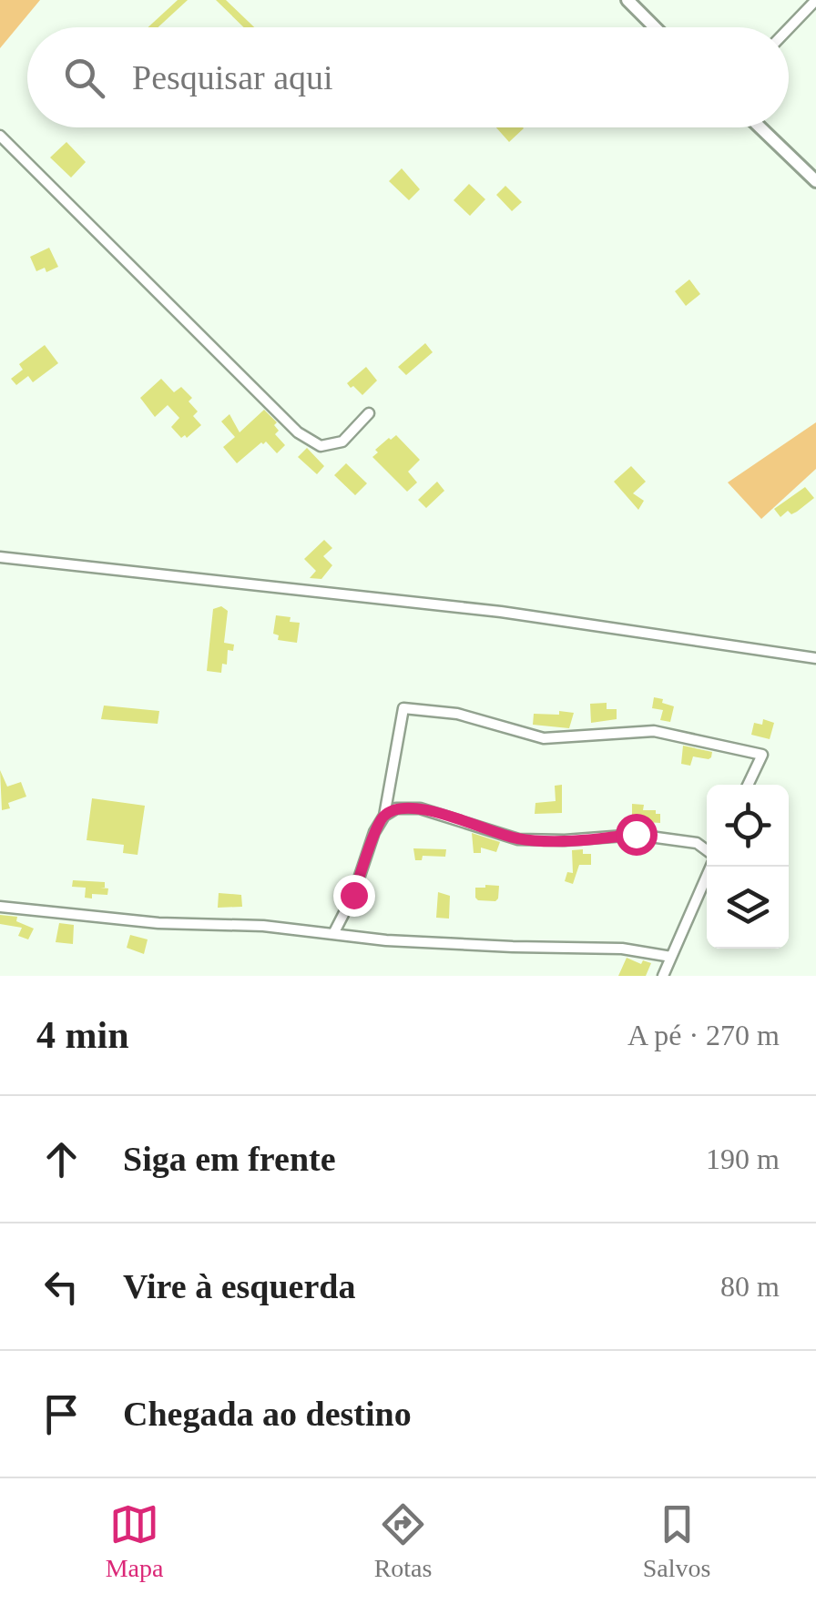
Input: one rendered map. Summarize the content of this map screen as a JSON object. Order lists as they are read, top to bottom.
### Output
{
  "page": {
    "search": "Pesquisar aqui",
    "heading": ["4 min", "A pé · 270 m"],
    "list": [
      ["Siga em frente", "190 m"],
      ["Vire à esquerda", "80 m"],
      "Chegada ao destino"
    ],
    "nav": ["Mapa", "Rotas", "Salvos"]
  }
}
